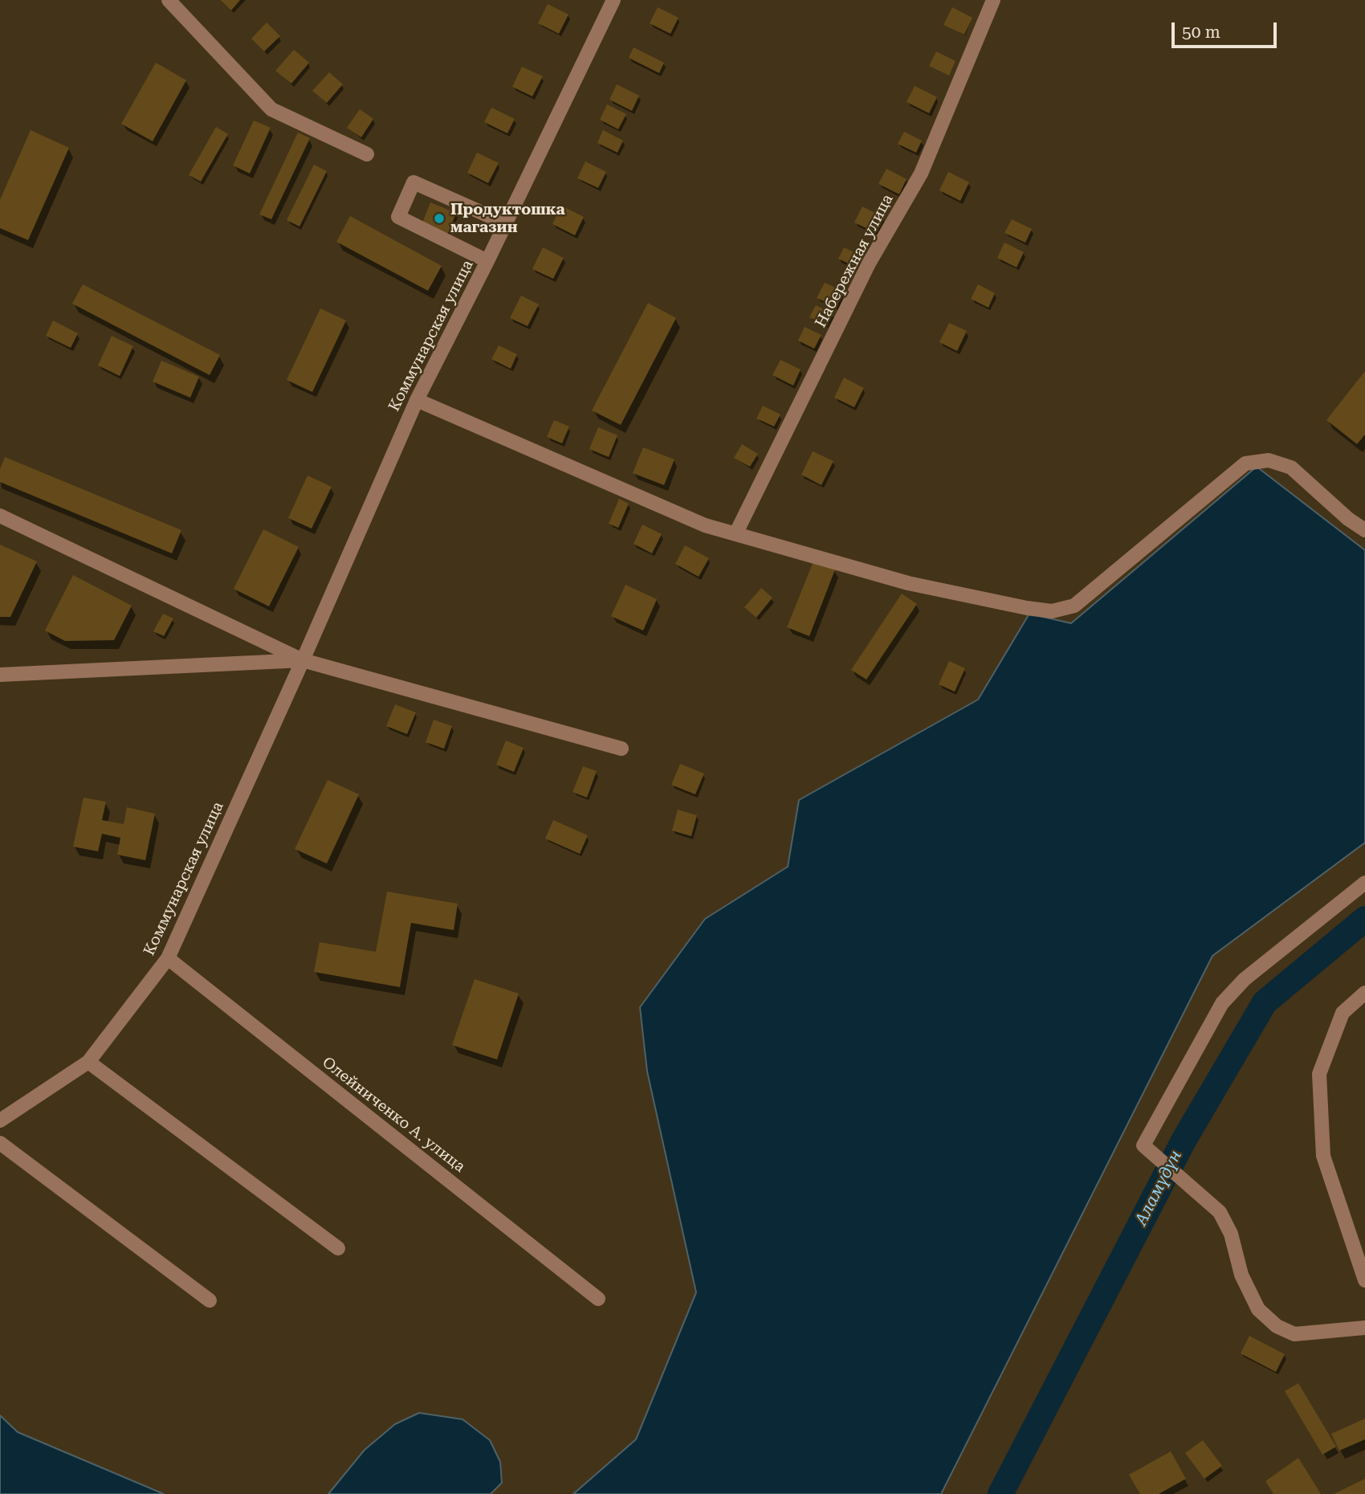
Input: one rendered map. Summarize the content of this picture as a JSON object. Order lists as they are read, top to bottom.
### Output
{
  "streets": {
    "street": ["Набережная улица", "Коммунарская улица", "Олейниченко А. улица"]
  },
  "crossings": [
    ["Коммунарская улица", "Олейниченко А. улица"]
  ],
  "water": ["Аламүдүн"],
  "places": ["Продуктошка магазин"],
  "scale_bar": "50 m"
}
